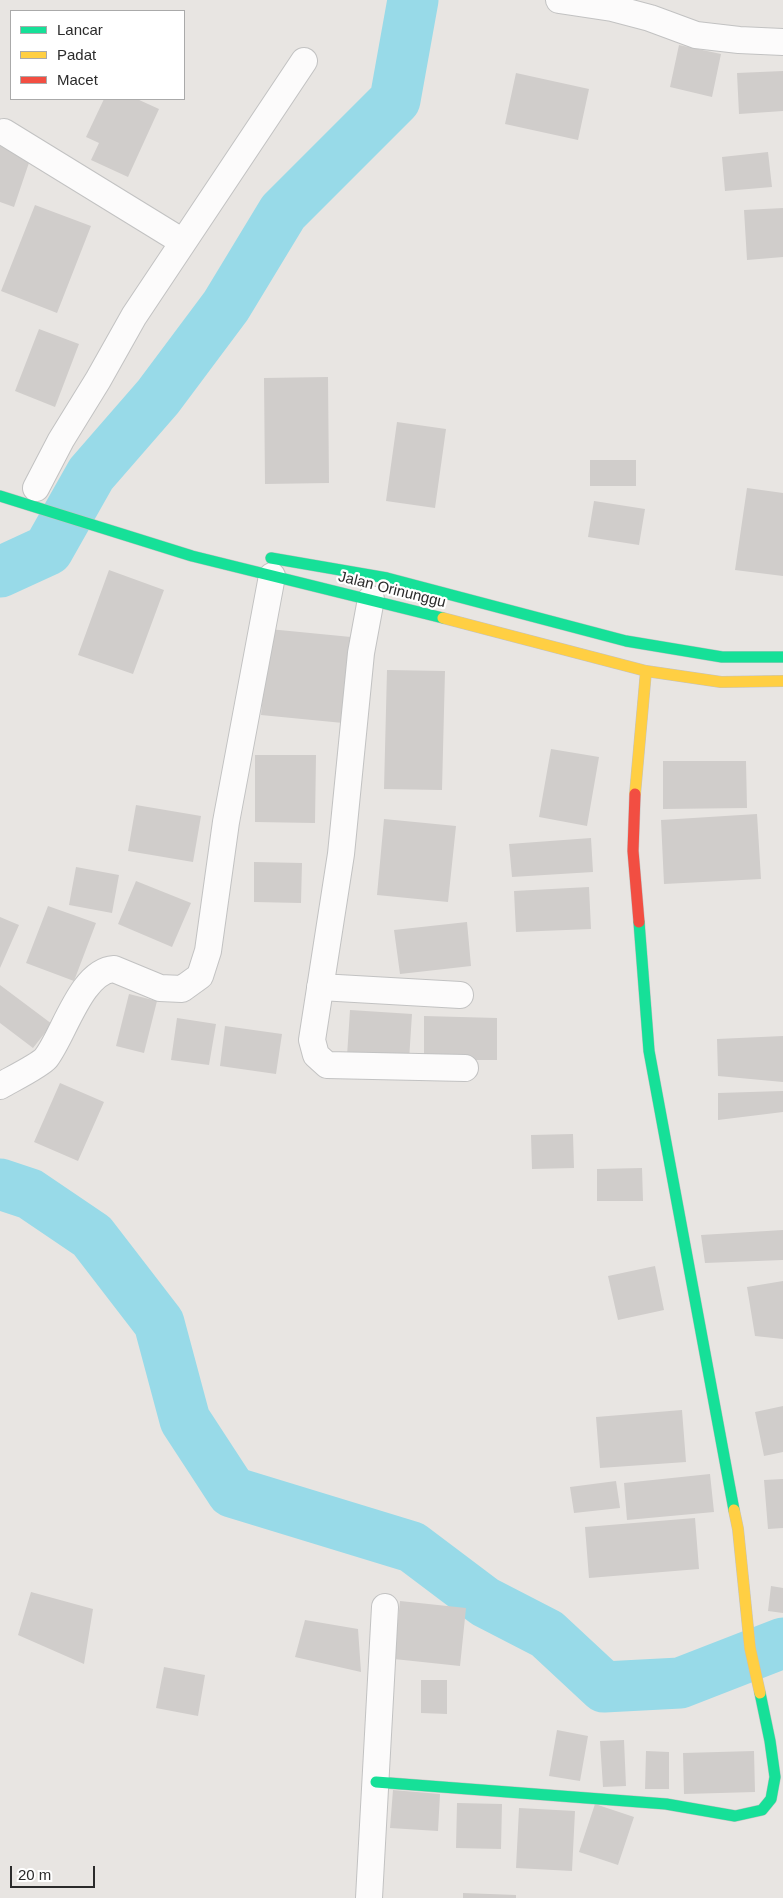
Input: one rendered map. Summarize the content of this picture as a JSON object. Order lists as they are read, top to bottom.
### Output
{
  "streets": {
    "street": ["Jalan Orinunggu"]
  },
  "legend": ["Lancar", "Padat", "Macet"],
  "scale_bar": "20 m"
}
